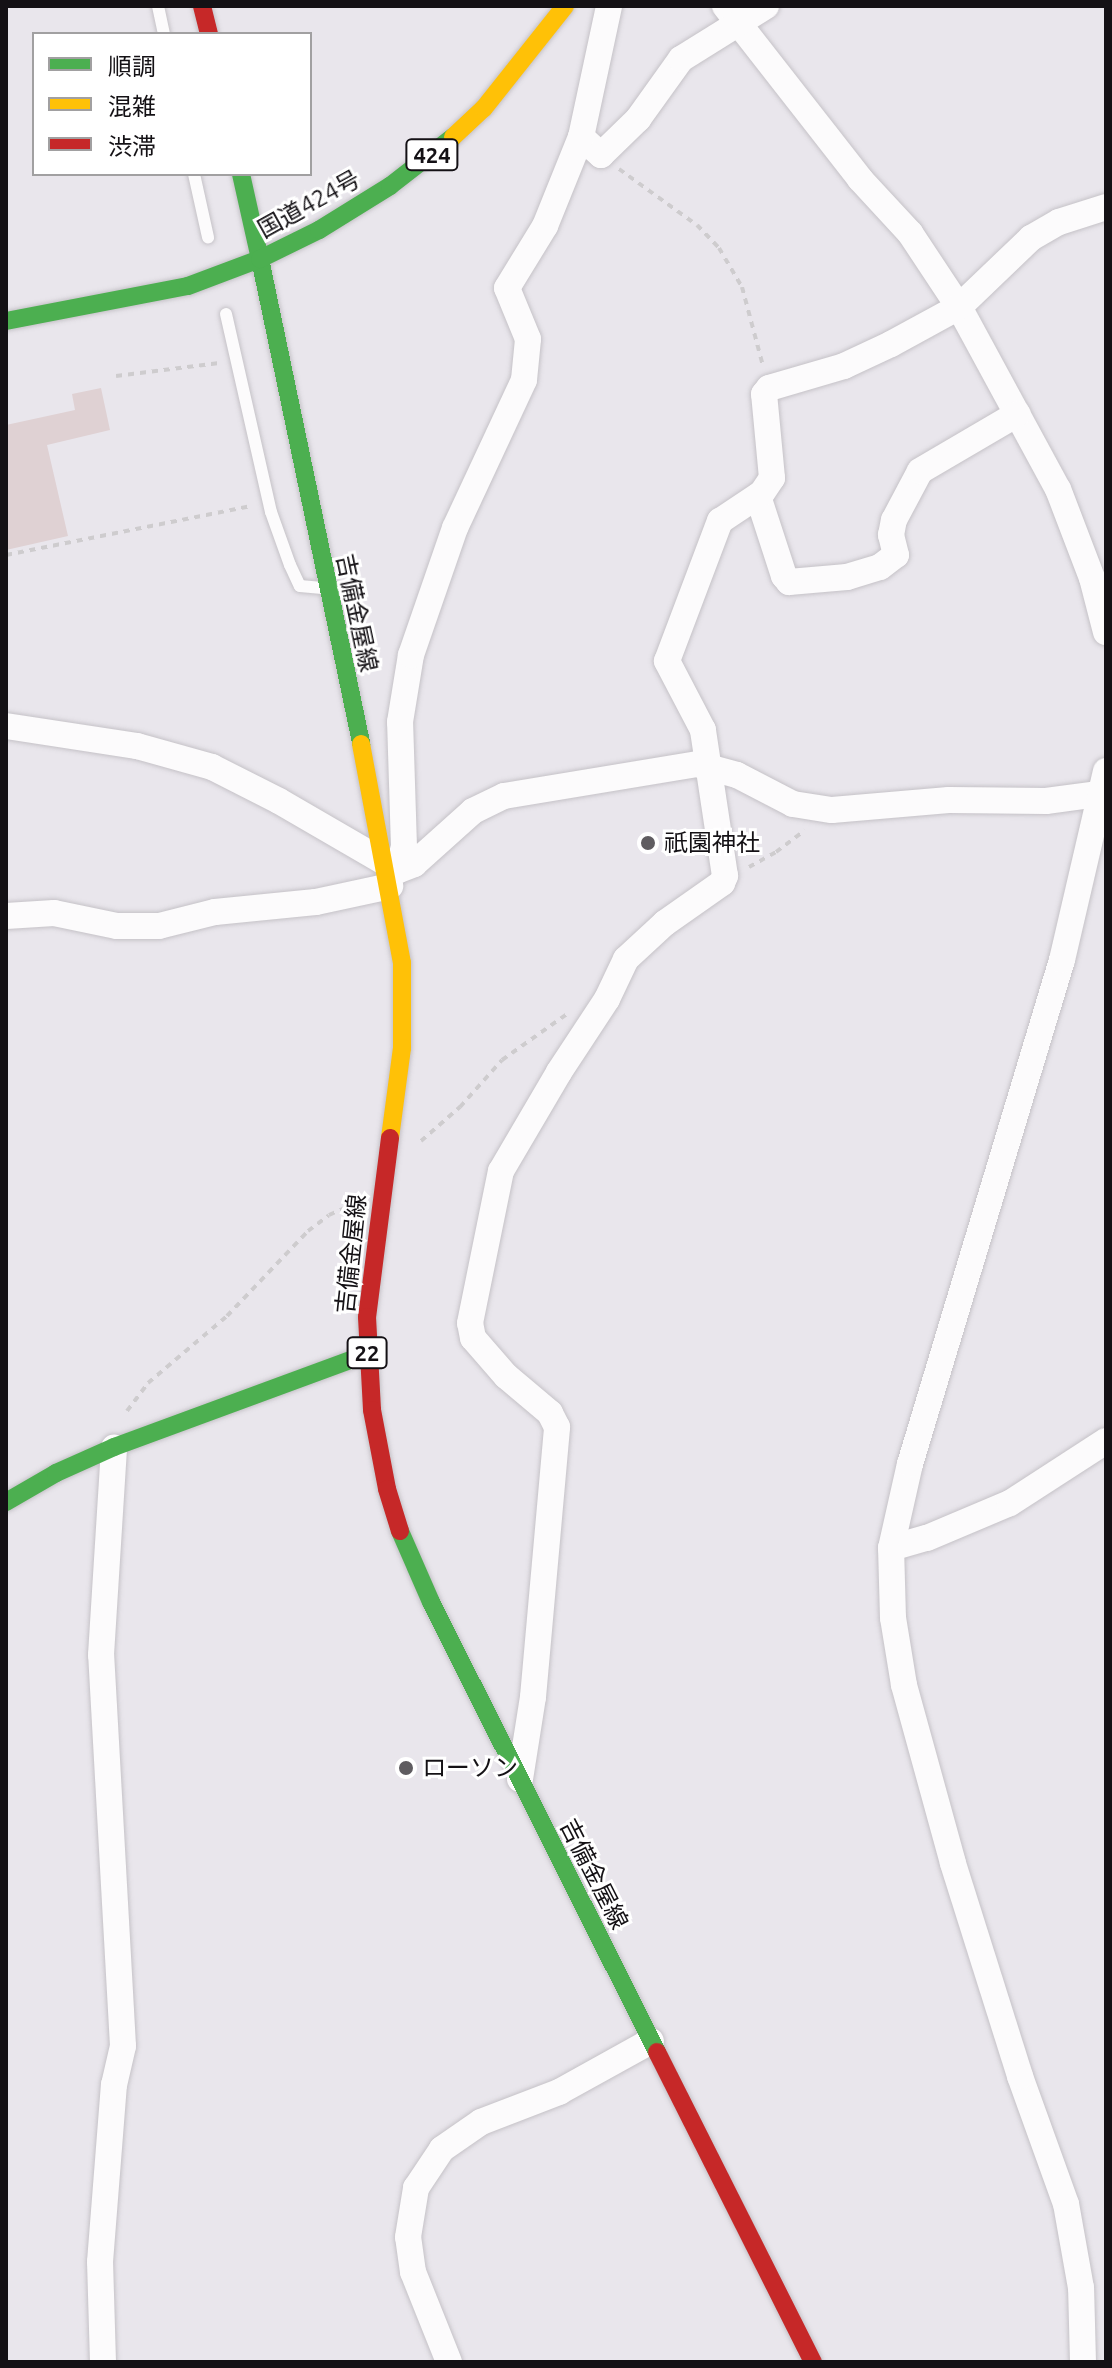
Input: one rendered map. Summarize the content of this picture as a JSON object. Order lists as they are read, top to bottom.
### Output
{
  "streets": {
    "main road": [
      "424",
      "国道424号",
      "吉備金屋線",
      "22"
    ]
  },
  "crossings": [
    ["国道424号", "吉備金屋線"]
  ],
  "places": ["祇園神社", "ローソン"],
  "legend": ["順調", "混雑", "渋滞"]
}
